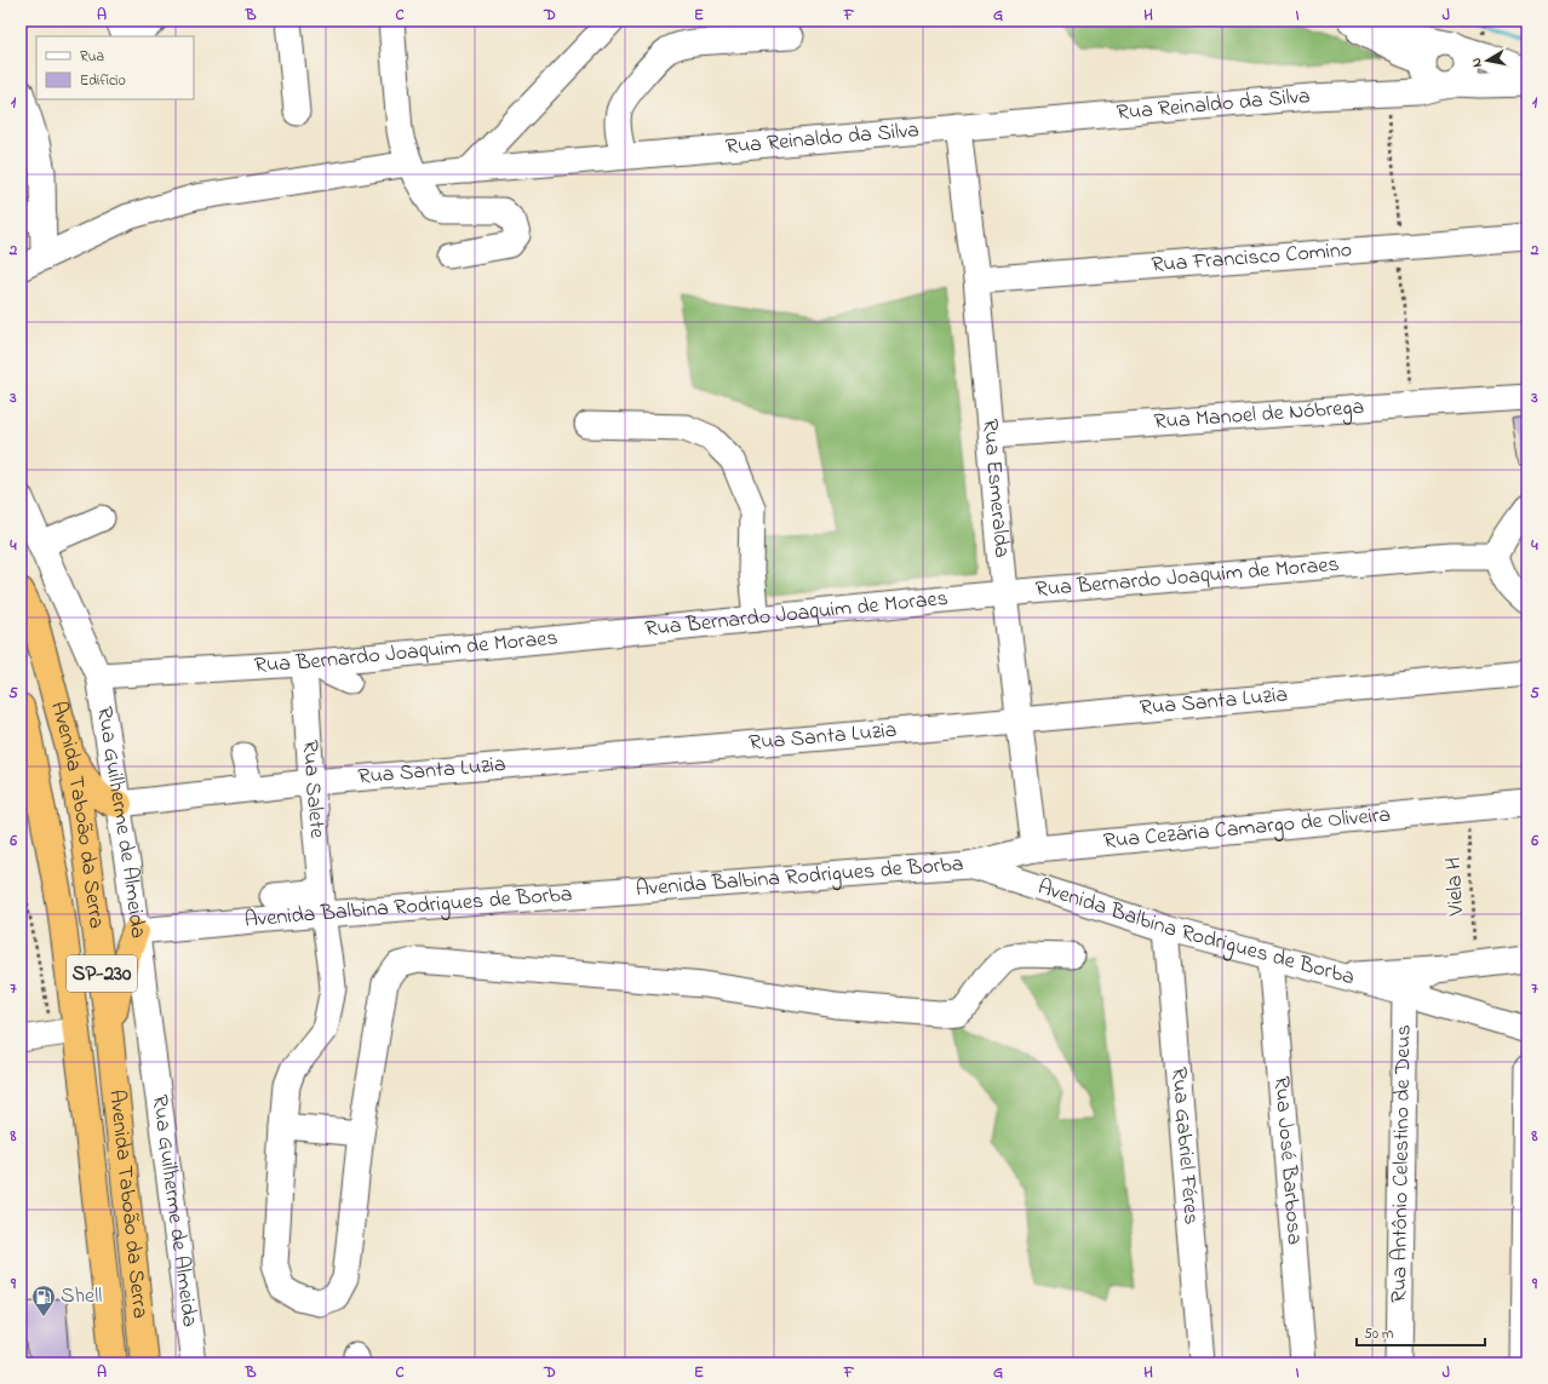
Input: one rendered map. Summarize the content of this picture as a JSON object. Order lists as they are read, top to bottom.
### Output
{
  "streets": {
    "highway": ["Avenida Taboão da Serra", "SP-230"],
    "street": [
      "Rua Reinaldo da Silva",
      "Rua Francisco Comino",
      "Rua Manoel de Nóbrega",
      "Rua Esmeralda",
      "Rua Bernardo Joaquim de Moraes",
      "Rua Santa Luzia",
      "Rua Salete",
      "Rua Guilherme de Almeida",
      "Rua Cezária Camargo de Oliveira",
      "Avenida Balbina Rodrigues de Borba",
      "Rua Gabriel Féres",
      "Rua José Barbosa",
      "Rua Antônio Celestino de Deus"
    ],
    "path": ["Viela H"]
  },
  "crossings": [
    ["Rua Reinaldo da Silva", "Rua Esmeralda"],
    ["Rua Francisco Comino", "Rua Esmeralda"],
    ["Rua Manoel de Nóbrega", "Rua Esmeralda"],
    ["Rua Esmeralda", "Rua Bernardo Joaquim de Moraes"],
    ["Rua Esmeralda", "Rua Santa Luzia"],
    ["Rua Esmeralda", "Rua Cezária Camargo de Oliveira"],
    ["Rua Bernardo Joaquim de Moraes", "Rua Salete"],
    ["Rua Bernardo Joaquim de Moraes", "Rua Guilherme de Almeida"],
    ["Rua Santa Luzia", "Rua Salete"],
    ["Rua Santa Luzia", "Rua Guilherme de Almeida"],
    ["Rua Salete", "Avenida Balbina Rodrigues de Borba"],
    ["Rua Guilherme de Almeida", "Avenida Balbina Rodrigues de Borba"],
    ["Rua Cezária Camargo de Oliveira", "Avenida Balbina Rodrigues de Borba"],
    ["Rua Cezária Camargo de Oliveira", "Viela H"],
    ["Avenida Balbina Rodrigues de Borba", "Rua Gabriel Féres"],
    ["Avenida Balbina Rodrigues de Borba", "Rua José Barbosa"],
    ["Avenida Balbina Rodrigues de Borba", "Rua Antônio Celestino de Deus"]
  ],
  "places": {
    "fuel station": ["Shell"]
  },
  "legend": ["Rua", "Edifício"],
  "scale_bar": "50 m",
  "north": "left",
  "grid": {
    "columns": [
      "A",
      "B",
      "C",
      "D",
      "E",
      "F",
      "G",
      "H",
      "I",
      "J"
    ],
    "rows": [
      "1",
      "2",
      "3",
      "4",
      "5",
      "6",
      "7",
      "8",
      "9"
    ]
  }
}
